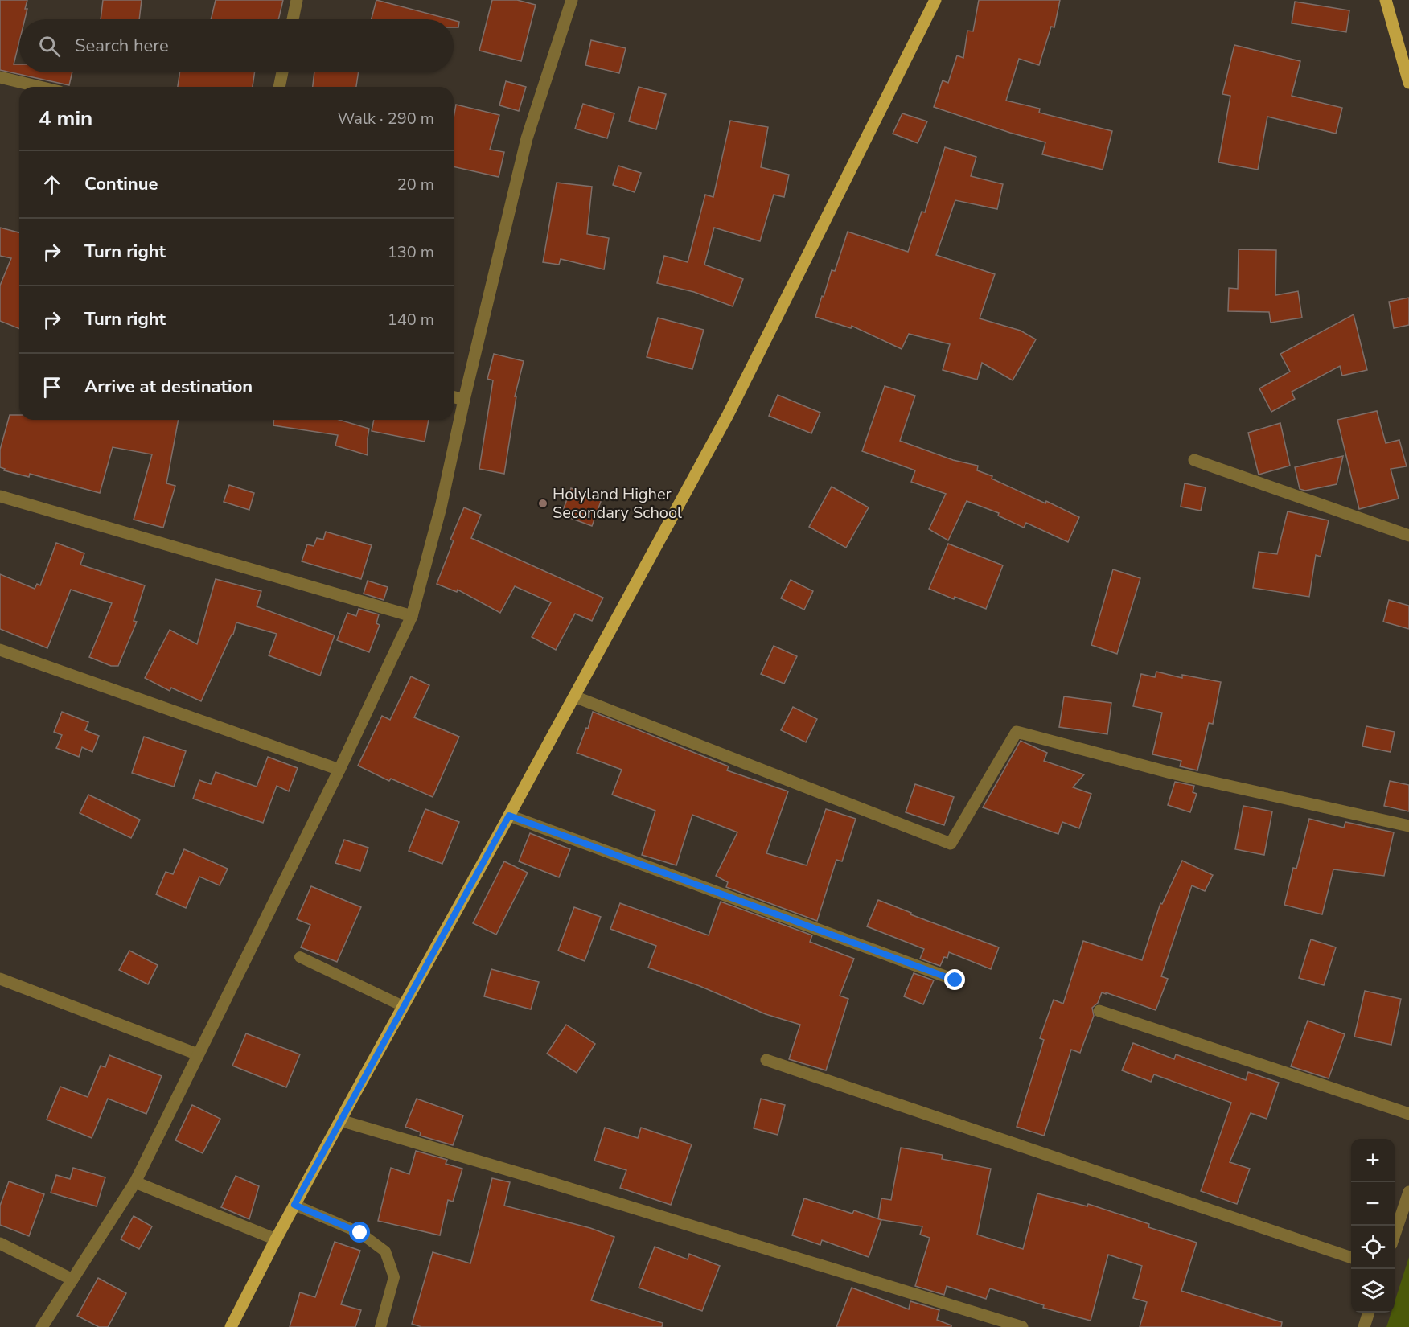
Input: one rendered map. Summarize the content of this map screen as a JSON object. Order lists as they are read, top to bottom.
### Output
{
  "places": ["Holyland Higher Secondary School"],
  "page": {
    "search": "Search here",
    "heading": ["4 min", "Walk · 290 m"],
    "list": [
      ["Continue", "20 m"],
      ["Turn right", "130 m"],
      ["Turn right", "140 m"],
      "Arrive at destination"
    ],
    "map_buttons": ["+", "−"]
  }
}
